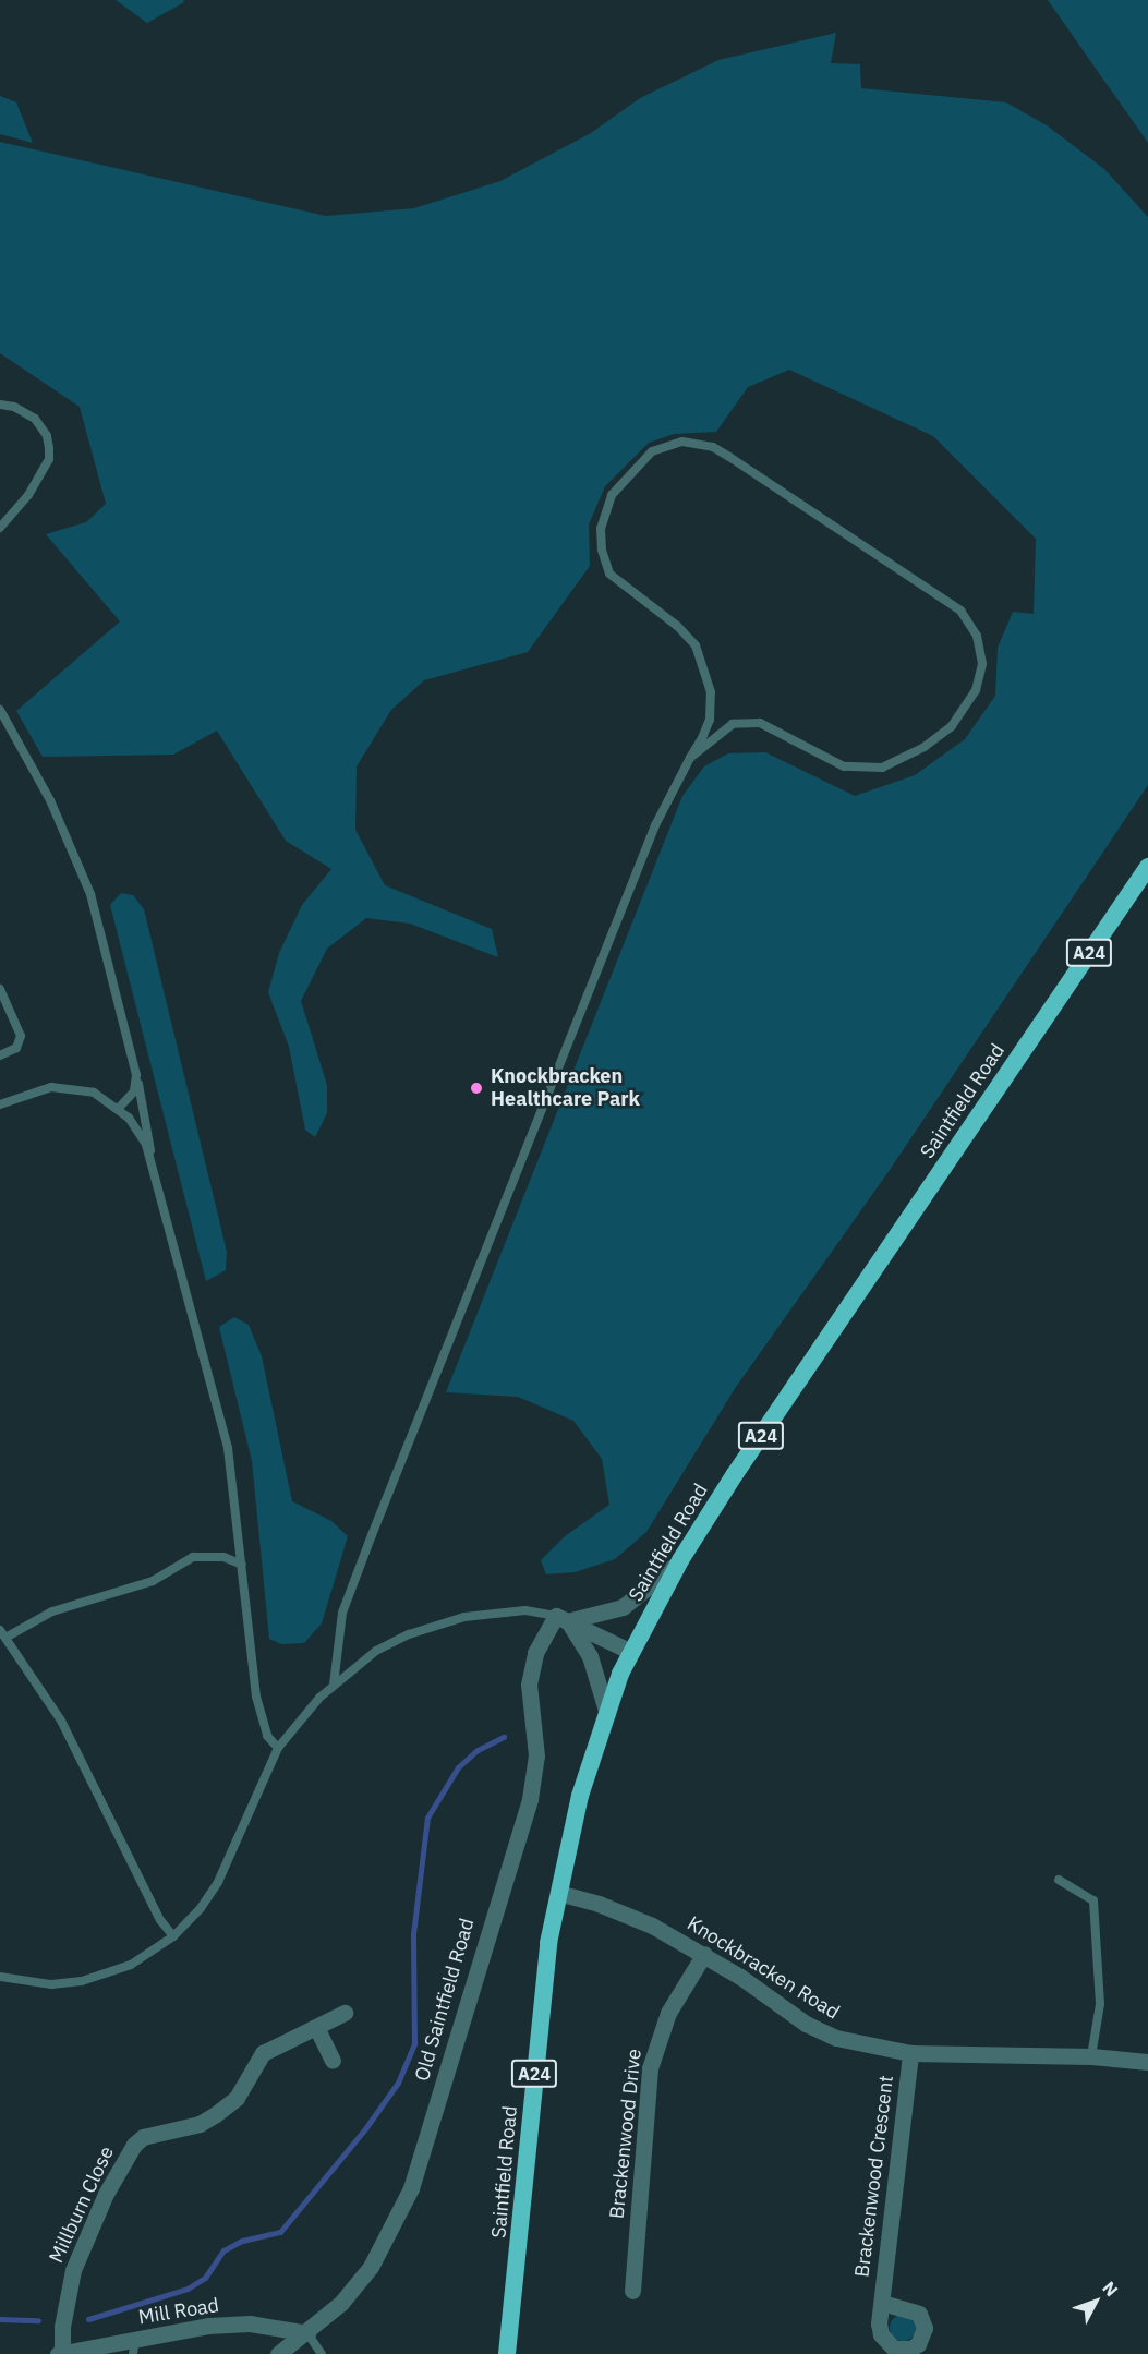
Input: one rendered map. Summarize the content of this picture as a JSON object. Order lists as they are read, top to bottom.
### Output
{
  "streets": {
    "highway": ["A24", "Saintfield Road"],
    "street": [
      "Knockbracken Road",
      "Old Saintfield Road",
      "Brackenwood Drive",
      "Brackenwood Crescent",
      "Millburn Close",
      "Mill Road"
    ]
  },
  "crossings": [
    ["Saintfield Road", "Knockbracken Road"],
    ["Knockbracken Road", "Brackenwood Drive"],
    ["Knockbracken Road", "Brackenwood Crescent"],
    ["Old Saintfield Road", "Mill Road"],
    ["Millburn Close", "Mill Road"]
  ],
  "places": ["Knockbracken Healthcare Park"],
  "north": "top right"
}
